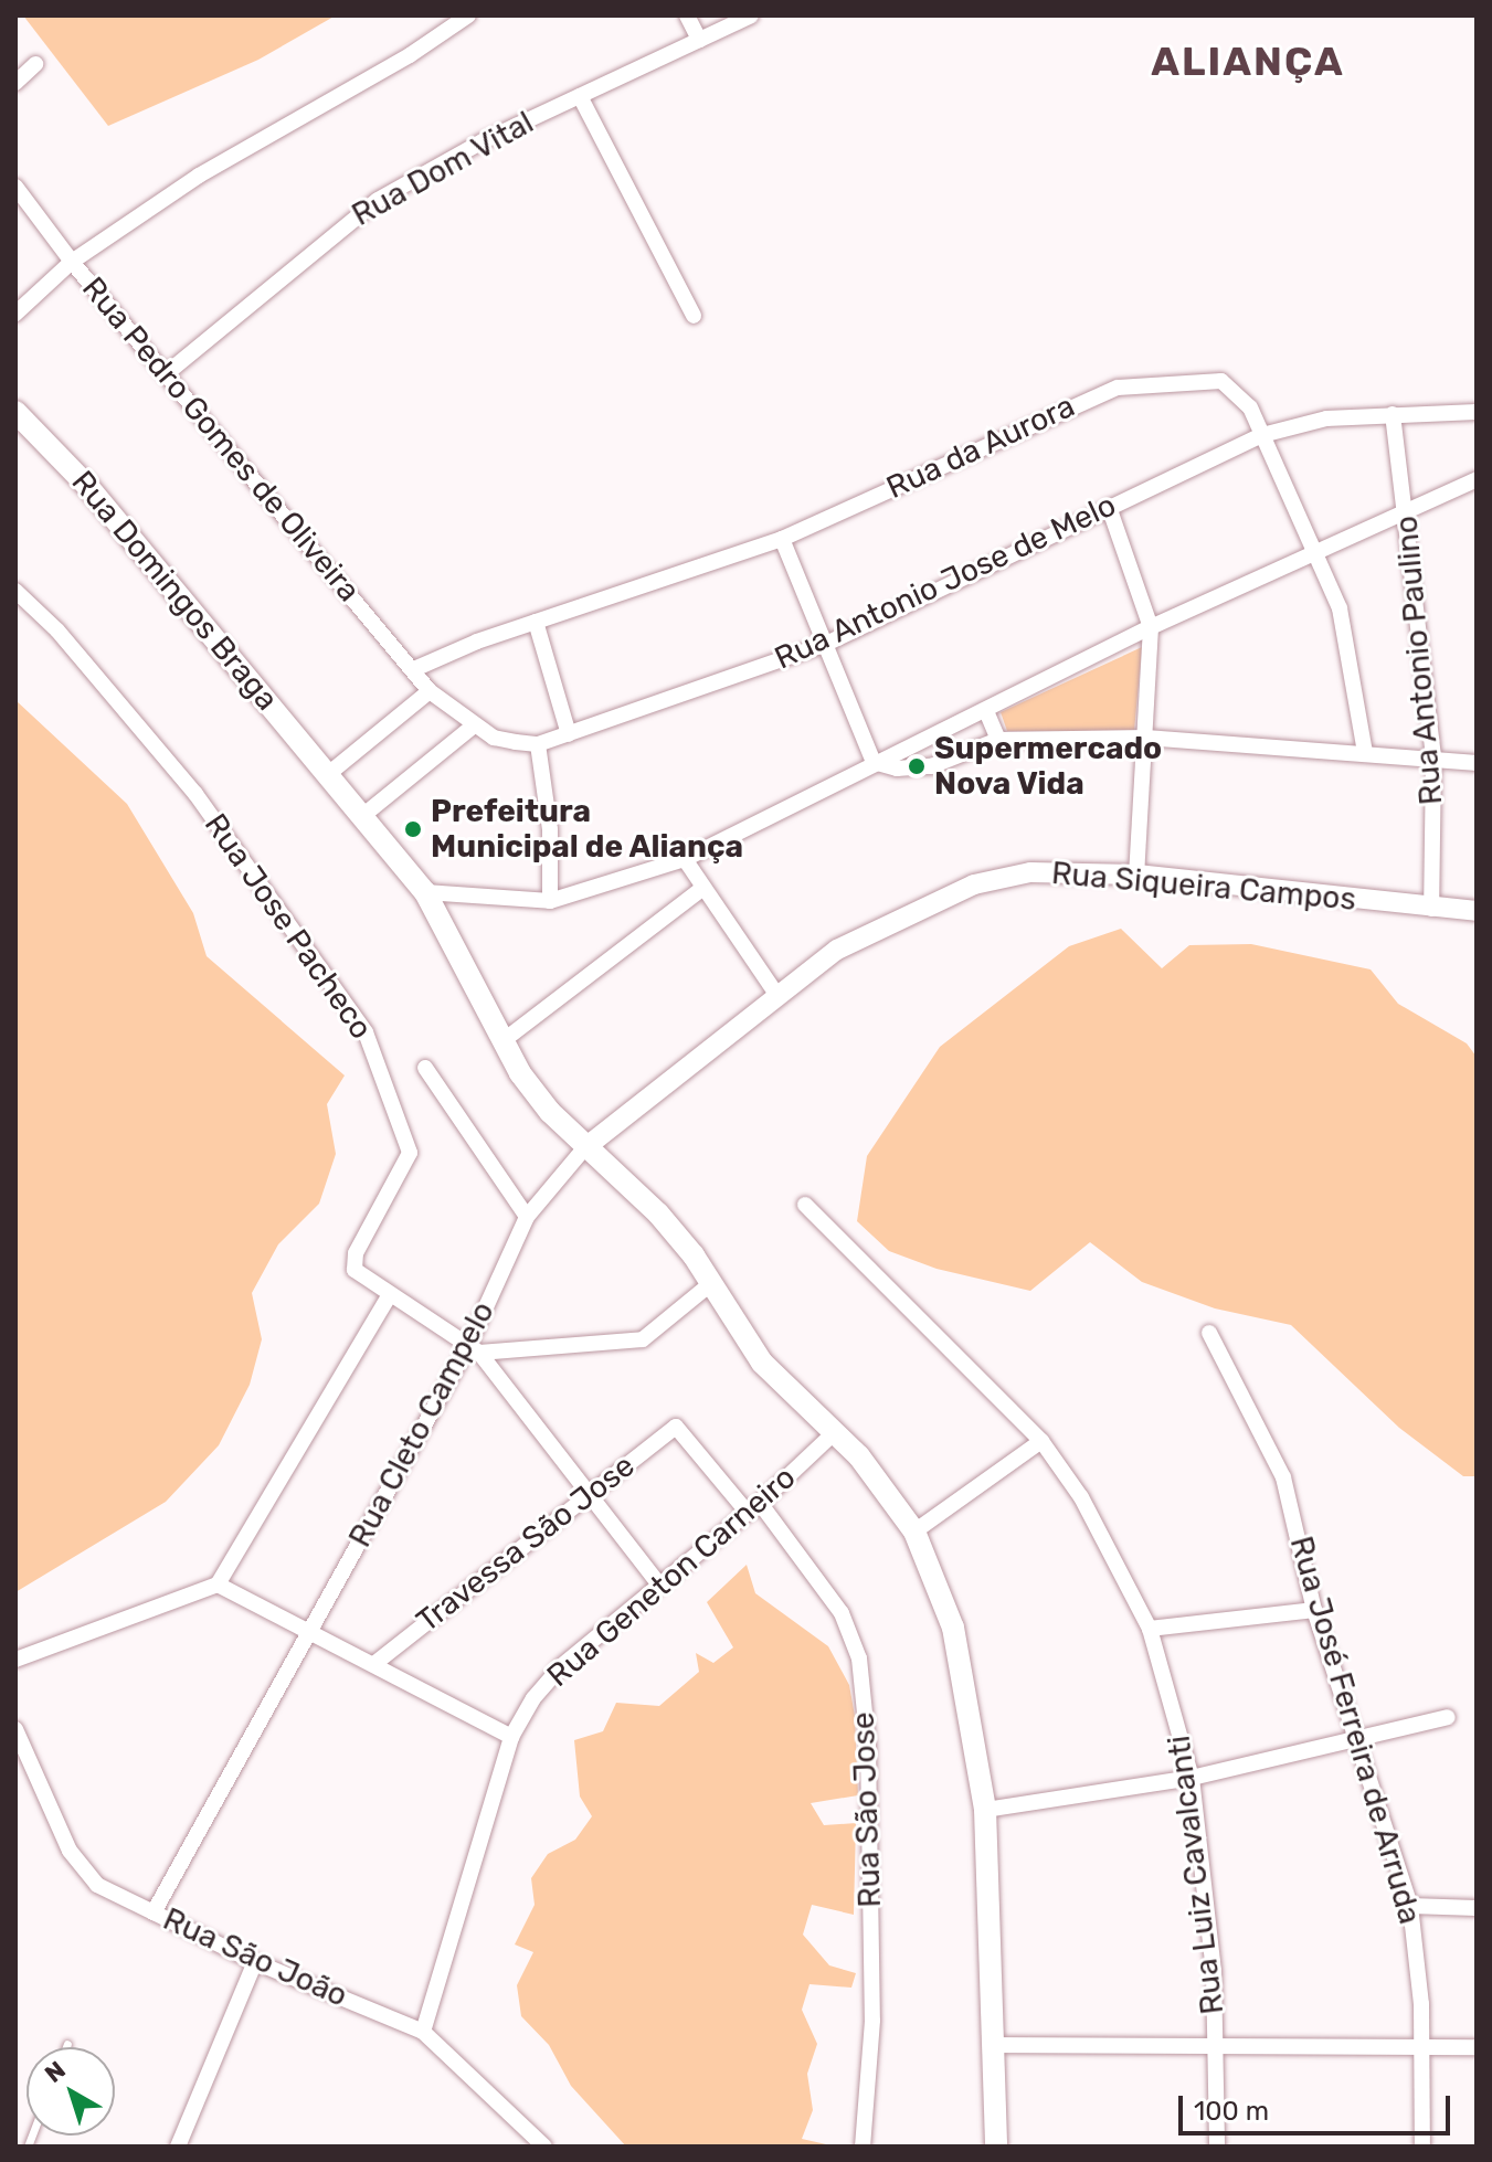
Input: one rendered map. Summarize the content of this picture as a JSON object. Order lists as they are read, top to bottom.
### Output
{
  "streets": {
    "main road": ["Rua Domingos Braga"],
    "street": [
      "Rua Dom Vital",
      "Rua Pedro Gomes de Oliveira",
      "Rua da Aurora",
      "Rua Antonio Jose de Melo",
      "Rua Antonio Paulino",
      "Rua Siqueira Campos",
      "Rua Jose Pacheco",
      "Rua Cleto Campelo",
      "Travessa São Jose",
      "Rua Geneton Carneiro",
      "Rua José Ferreira de Arruda",
      "Rua São Jose",
      "Rua Luiz Cavalcanti",
      "Rua São João"
    ]
  },
  "crossings": [
    ["Rua Dom Vital", "Rua Pedro Gomes de Oliveira"],
    ["Rua Pedro Gomes de Oliveira", "Rua da Aurora"],
    ["Rua Pedro Gomes de Oliveira", "Rua Antonio Jose de Melo"],
    ["Rua da Aurora", "Rua Antonio Jose de Melo"],
    ["Rua Domingos Braga", "Rua Siqueira Campos"],
    ["Rua Domingos Braga", "Rua Cleto Campelo"],
    ["Rua Domingos Braga", "Rua Geneton Carneiro"],
    ["Rua Antonio Paulino", "Rua Siqueira Campos"],
    ["Rua Siqueira Campos", "Rua Cleto Campelo"],
    ["Rua Cleto Campelo", "Rua São João"],
    ["Travessa São Jose", "Rua São Jose"],
    ["Rua Geneton Carneiro", "Rua São Jose"],
    ["Rua Geneton Carneiro", "Rua São João"]
  ],
  "districts": ["ALIANÇA"],
  "places": ["Supermercado Nova Vida", "Prefeitura Municipal de Aliança"],
  "scale_bar": "100 m",
  "north": "top left"
}
